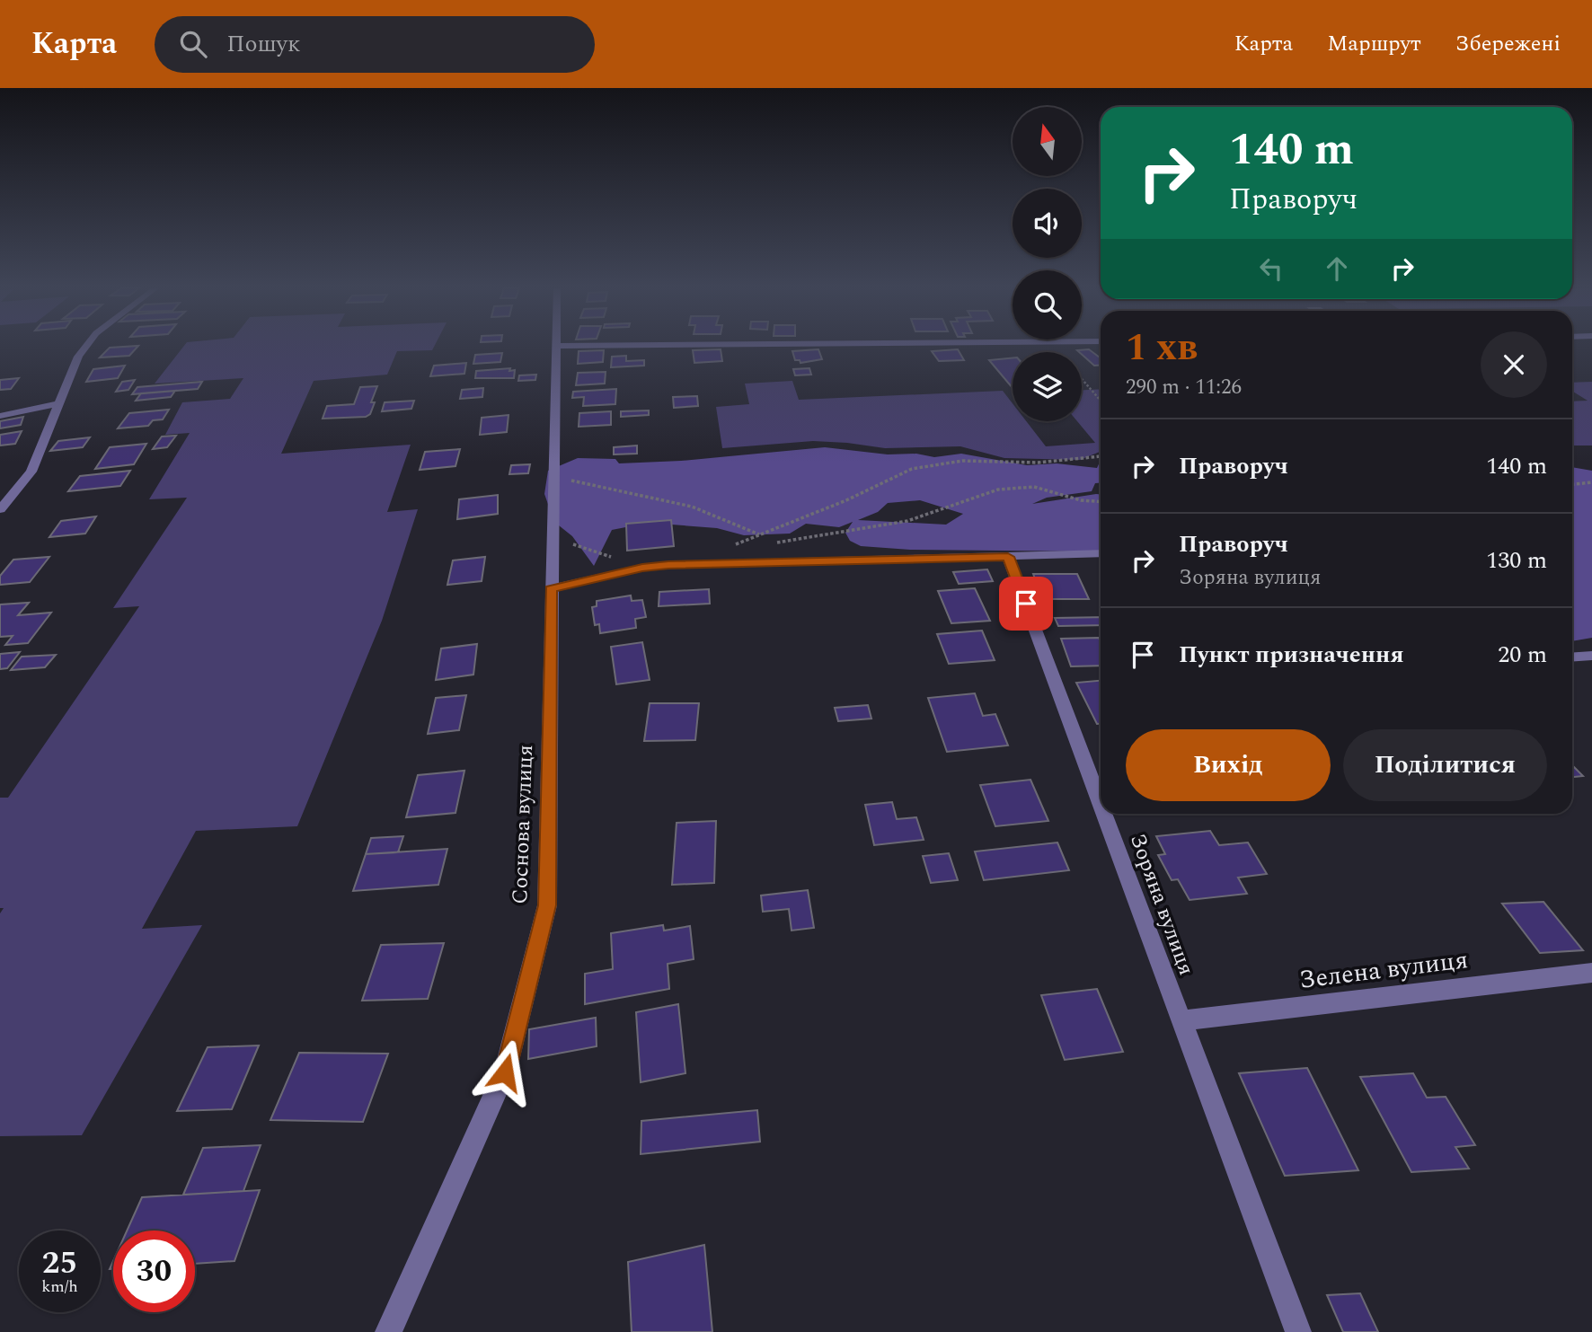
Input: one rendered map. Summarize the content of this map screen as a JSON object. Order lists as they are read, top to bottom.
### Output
{
  "streets": {
    "street": ["Соснова вулиця", "Зоряна вулиця", "Зелена вулиця"]
  },
  "crossings": [
    ["Зоряна вулиця", "Зелена вулиця"]
  ],
  "north": "top",
  "page": {
    "header": "Карта",
    "search": "Пошук",
    "nav": ["Карта", "Маршрут", "Збережені"],
    "turn": ["140 m", "Праворуч"],
    "heading": ["1 хв", "290 m · 11:26"],
    "list": [
      {
        "name": "Праворуч",
        "value": "140 m"
      },
      {
        "name": "Праворуч",
        "note": "Зоряна вулиця",
        "value": "130 m"
      },
      {
        "name": "Пункт призначення",
        "value": "20 m"
      }
    ],
    "buttons": ["Вихід", "Поділитися"],
    "speed": "25 km/h",
    "limit": "30"
  }
}
